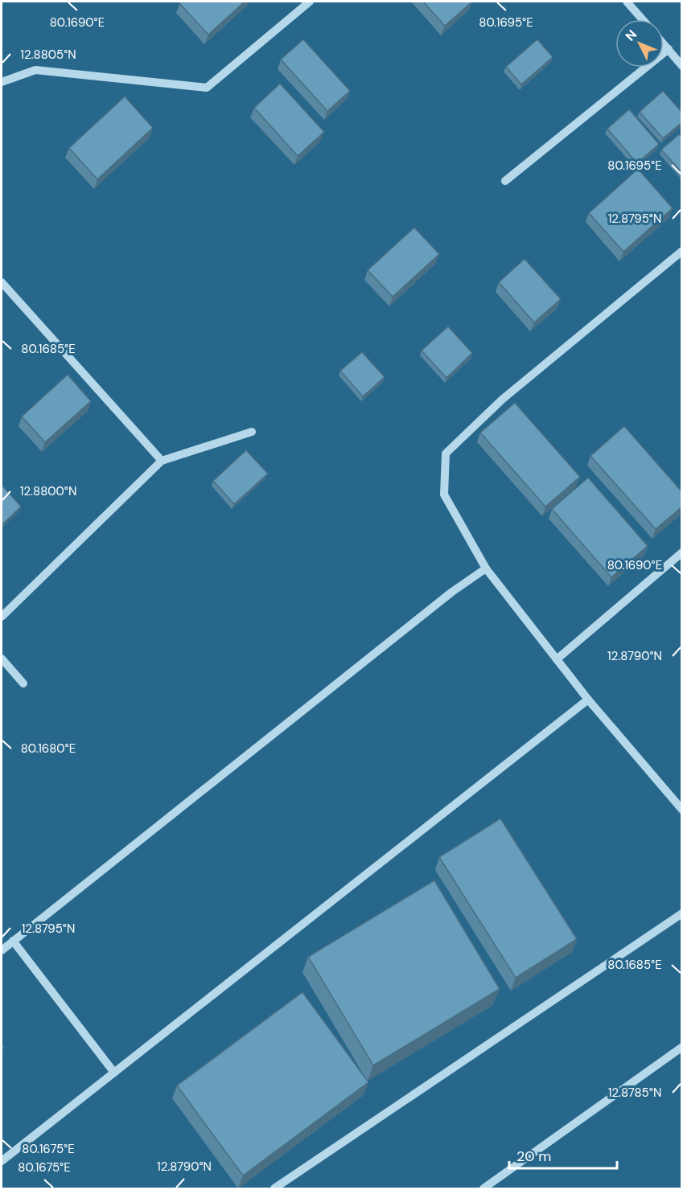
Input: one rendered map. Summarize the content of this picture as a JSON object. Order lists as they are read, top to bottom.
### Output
{
  "scale_bar": "20 m",
  "north": "top left",
  "coordinates": [
    "80.1690°E",
    "80.1695°E",
    "12.8805°N",
    "12.8795°N",
    "80.1685°E",
    "12.8800°N",
    "12.8790°N",
    "80.1680°E",
    "12.8785°N",
    "80.1675°E"
  ]
}
